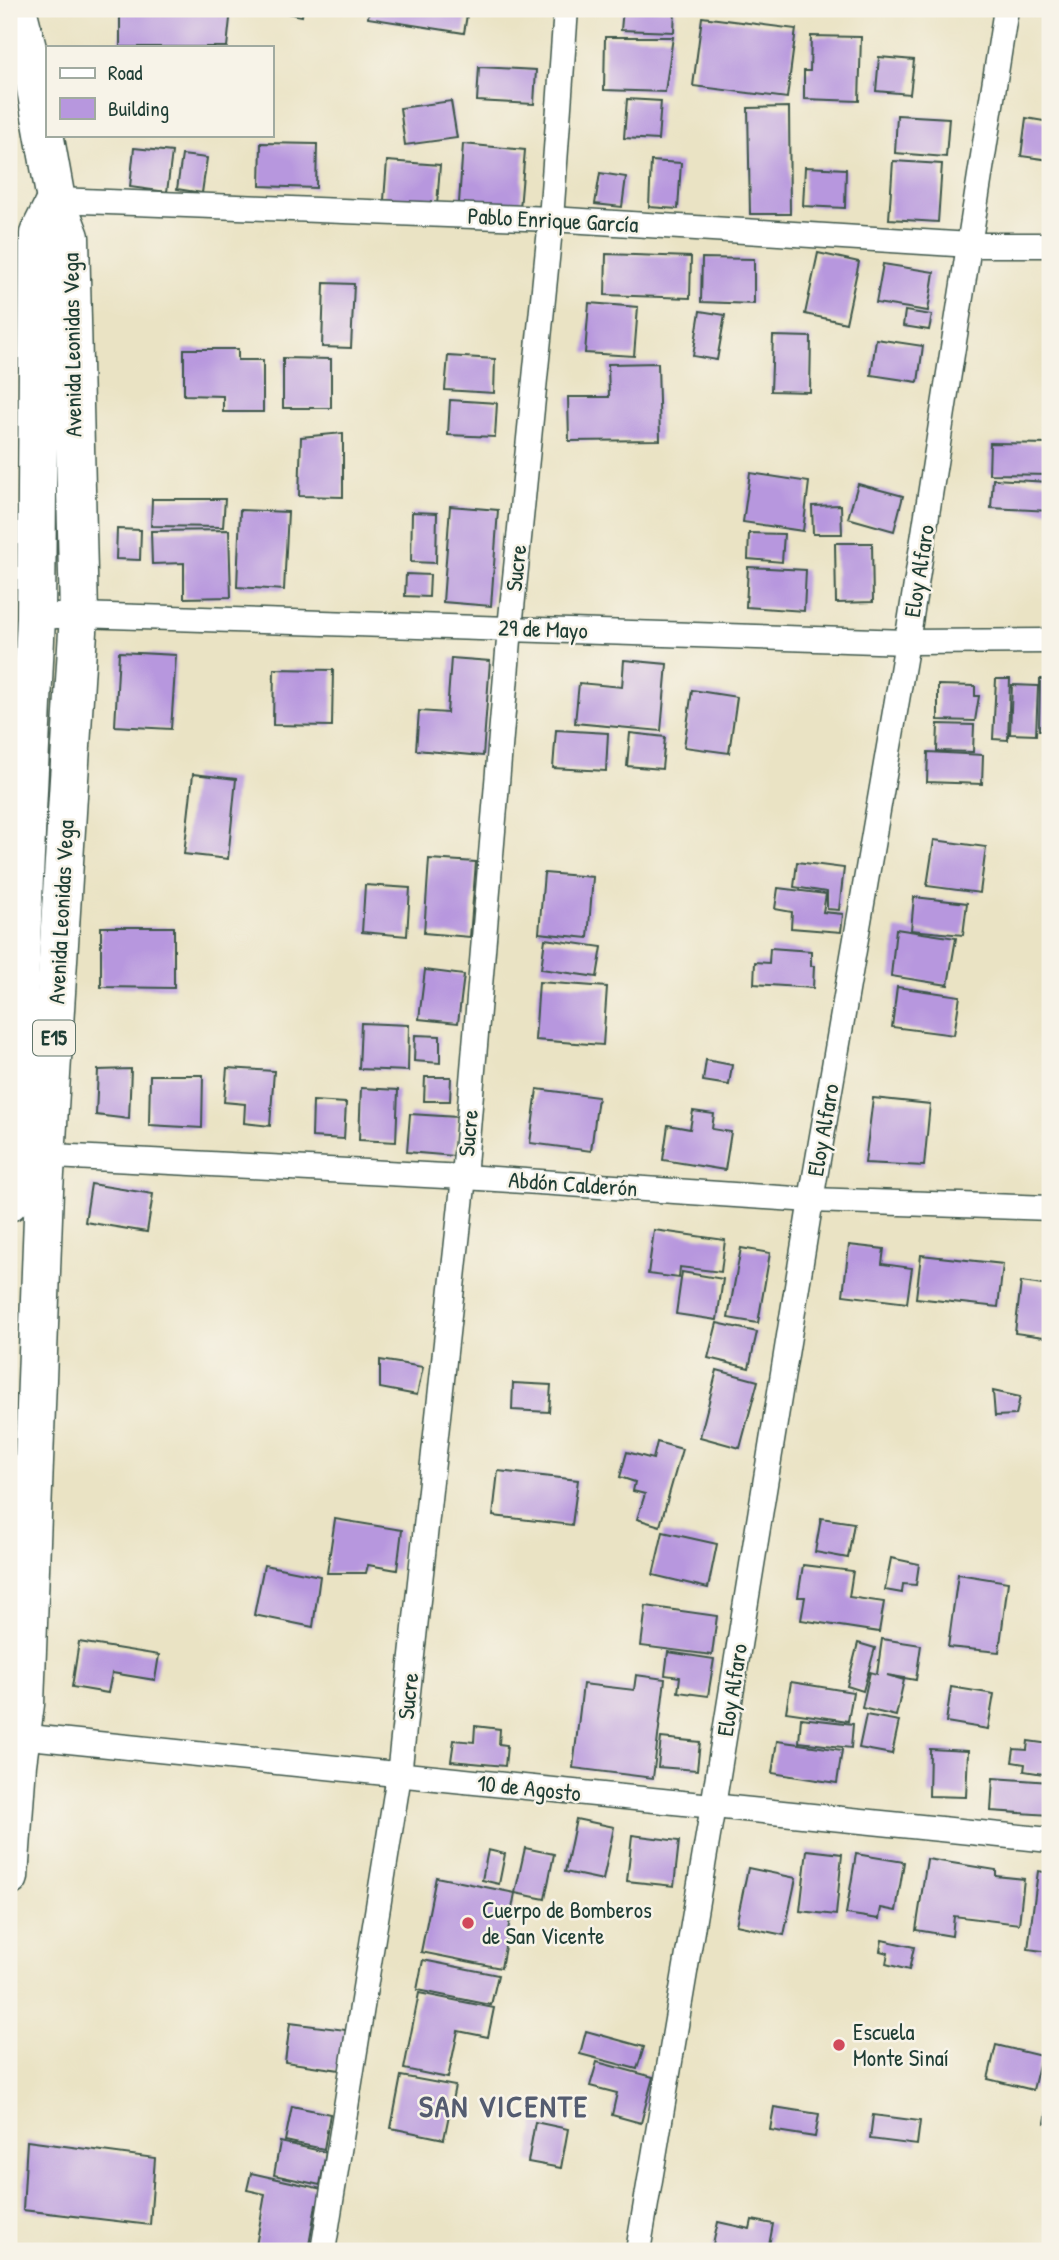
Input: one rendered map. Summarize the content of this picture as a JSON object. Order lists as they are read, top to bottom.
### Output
{
  "streets": {
    "highway": ["Avenida Leonidas Vega", "E15"],
    "street": [
      "Pablo Enrique García",
      "Sucre",
      "Eloy Alfaro",
      "29 de Mayo",
      "Abdón Calderón",
      "10 de Agosto"
    ]
  },
  "crossings": [
    ["Pablo Enrique García", "Avenida Leonidas Vega"],
    ["Pablo Enrique García", "Sucre"],
    ["Pablo Enrique García", "Eloy Alfaro"],
    ["Avenida Leonidas Vega", "29 de Mayo"],
    ["Avenida Leonidas Vega", "Abdón Calderón"],
    ["Avenida Leonidas Vega", "10 de Agosto"],
    ["Sucre", "29 de Mayo"],
    ["Sucre", "Abdón Calderón"],
    ["Sucre", "10 de Agosto"],
    ["Eloy Alfaro", "29 de Mayo"],
    ["Eloy Alfaro", "Abdón Calderón"],
    ["Eloy Alfaro", "10 de Agosto"]
  ],
  "districts": ["SAN VICENTE"],
  "places": ["Cuerpo de Bomberos de San Vicente", "Escuela Monte Sinaí"],
  "legend": ["Road", "Building"]
}
